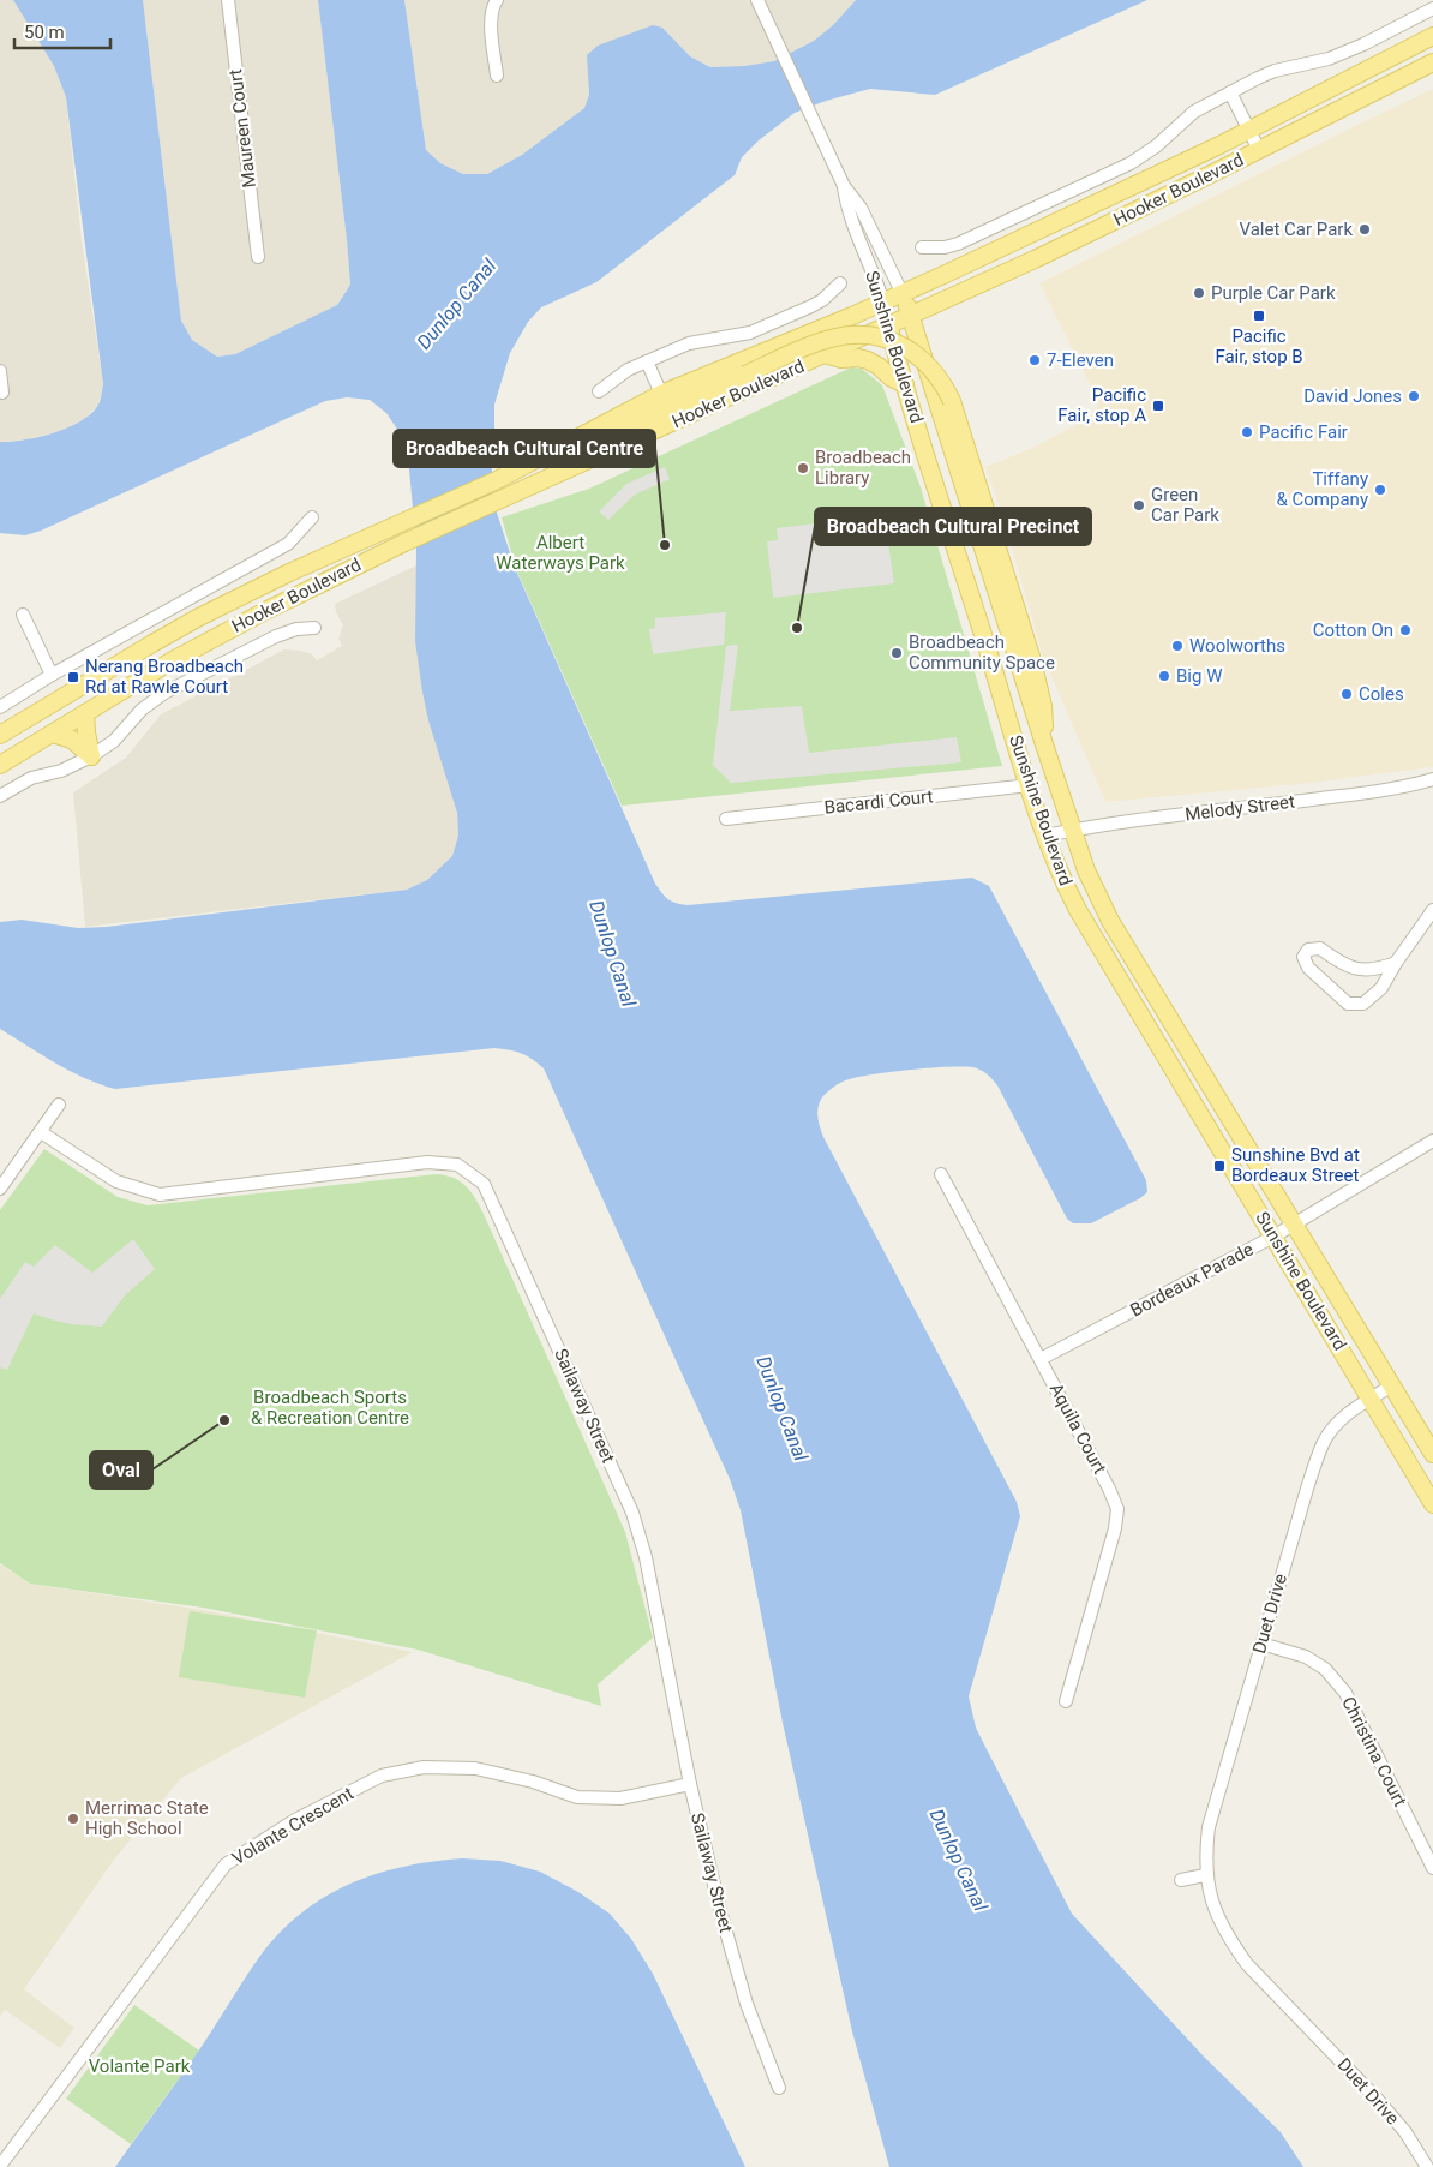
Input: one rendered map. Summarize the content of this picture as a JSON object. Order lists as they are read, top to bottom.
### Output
{
  "streets": {
    "main road": ["Hooker Boulevard", "Sunshine Boulevard"],
    "street": [
      "Maureen Court",
      "Bacardi Court",
      "Melody Street",
      "Bordeaux Parade",
      "Sailaway Street",
      "Aquila Court",
      "Duet Drive",
      "Christina Court",
      "Volante Crescent"
    ]
  },
  "crossings": [
    ["Hooker Boulevard", "Sunshine Boulevard"],
    ["Sunshine Boulevard", "Bacardi Court"],
    ["Sunshine Boulevard", "Melody Street"],
    ["Sunshine Boulevard", "Bordeaux Parade"],
    ["Sunshine Boulevard", "Duet Drive"],
    ["Bordeaux Parade", "Aquila Court"],
    ["Sailaway Street", "Volante Crescent"],
    ["Duet Drive", "Christina Court"]
  ],
  "water": ["Dunlop Canal"],
  "parks": ["Albert Waterways Park", "Broadbeach Sports & Recreation Centre", "Volante Park"],
  "places": {
    "other": [
      "Valet Car Park",
      "Purple Car Park",
      "7-Eleven",
      "David Jones",
      "Pacific Fair",
      "Broadbeach Library",
      "Tiffany & Company",
      "Green Car Park",
      "Broadbeach Cultural Centre",
      "Broadbeach Cultural Precinct",
      "Cotton On",
      "Woolworths",
      "Broadbeach Community Space",
      "Big W",
      "Coles",
      "Oval",
      "Merrimac State High School"
    ],
    "transit": [
      "Pacific Fair, stop B",
      "Pacific Fair, stop A",
      "Nerang Broadbeach Rd at Rawle Court",
      "Sunshine Bvd at Bordeaux Street"
    ]
  },
  "scale_bar": "50 m"
}
